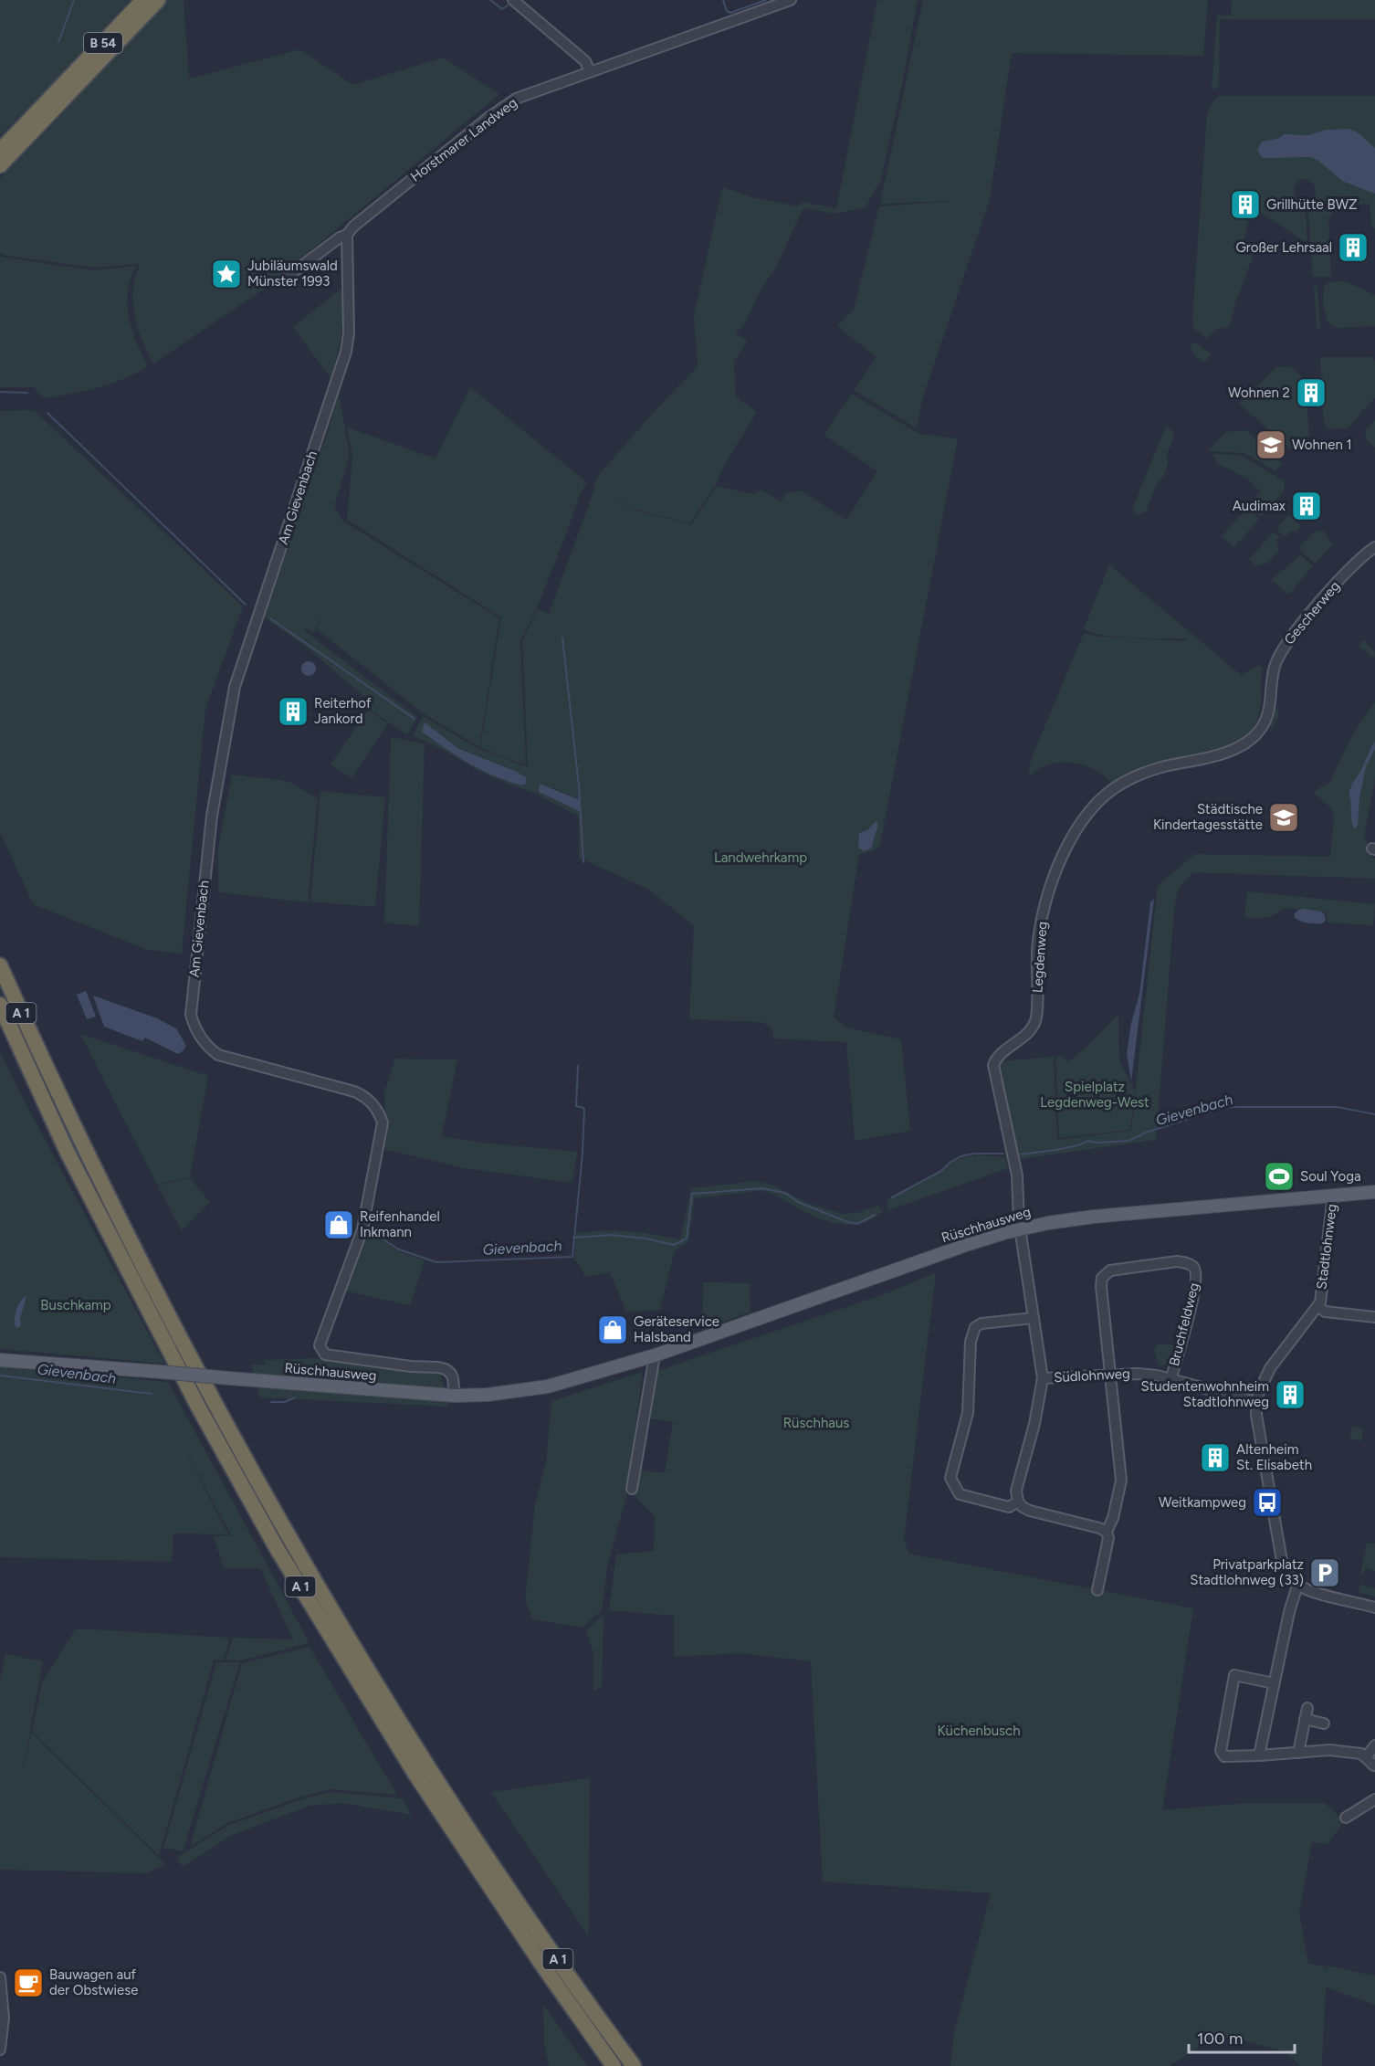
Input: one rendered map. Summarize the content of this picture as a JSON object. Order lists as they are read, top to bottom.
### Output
{
  "streets": {
    "highway": ["B 54", "A 1"],
    "main road": ["Rüschhausweg"],
    "street": [
      "Horstmarer Landweg",
      "Am Gievenbach",
      "Gescherweg",
      "Legdenweg",
      "Stadtlohnweg",
      "Bruchfeldweg",
      "Südlohnweg"
    ]
  },
  "crossings": [
    ["Horstmarer Landweg", "Am Gievenbach"],
    ["Am Gievenbach", "Rüschhausweg"],
    ["Gescherweg", "Legdenweg"],
    ["Legdenweg", "Rüschhausweg"],
    ["Legdenweg", "Südlohnweg"],
    ["Rüschhausweg", "Stadtlohnweg"],
    ["Rüschhausweg", "Südlohnweg"],
    ["Stadtlohnweg", "Südlohnweg"],
    ["Bruchfeldweg", "Südlohnweg"]
  ],
  "water": ["Gievenbach"],
  "parks": [
    "Landwehrkamp",
    "Spielplatz Legdenweg-West",
    "Buschkamp",
    "Rüschhaus",
    "Küchenbusch"
  ],
  "places": {
    "building": [
      "Grillhütte BWZ",
      "Großer Lehrsaal",
      "Wohnen 2",
      "Audimax",
      "Reiterhof Jankord",
      "Studentenwohnheim Stadtlohnweg",
      "Altenheim St. Elisabeth"
    ],
    "place": ["Jubiläumswald Münster 1993"],
    "school or university": ["Wohnen 1", "Städtische Kindertagesstätte"],
    "sports": ["Soul Yoga"],
    "shop": ["Reifenhandel Inkmann", "Geräteservice Halsband"],
    "bus stop": ["Weitkampweg"],
    "parking": ["Privatparkplatz Stadtlohnweg (33)"],
    "cafe": ["Bauwagen auf der Obstwiese"]
  },
  "scale_bar": "100 m"
}
